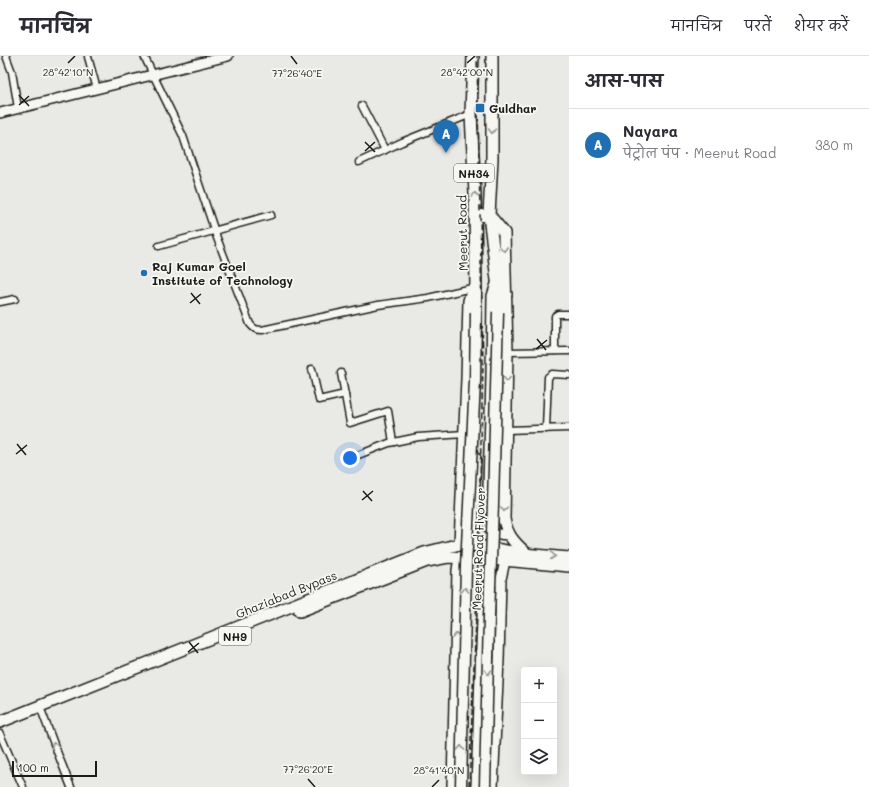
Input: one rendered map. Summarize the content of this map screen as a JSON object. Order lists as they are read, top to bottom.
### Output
{
  "streets": {
    "highway": [
      "NH34",
      "Meerut Road",
      "Ghaziabad Bypass",
      "NH9"
    ],
    "main road": ["Meerut Road Flyover"]
  },
  "crossings": [
    ["NH34", "Meerut Road Flyover"],
    ["Meerut Road", "Meerut Road Flyover"],
    ["Ghaziabad Bypass", "NH9"]
  ],
  "places": {
    "transit": ["Guldhar"],
    "other": ["Raj Kumar Goel Institute of Technology"]
  },
  "scale_bar": "100 m",
  "page": {
    "header": "मानचित्र",
    "nav": ["मानचित्र", "परतें", "शेयर करें"],
    "heading": "आस-पास",
    "list": [
      {
        "mark": "A",
        "name": "Nayara",
        "note": "पेट्रोल पंप · Meerut Road",
        "value": "380 m"
      }
    ],
    "pins": "A",
    "map_buttons": ["+", "−"],
    "scale": "100 m"
  },
  "coordinates": [
    "28°42'10\"N",
    "28°42'00\"N",
    "77°26'40\"E",
    "77°26'20\"E",
    "28°41'40\"N"
  ]
}
